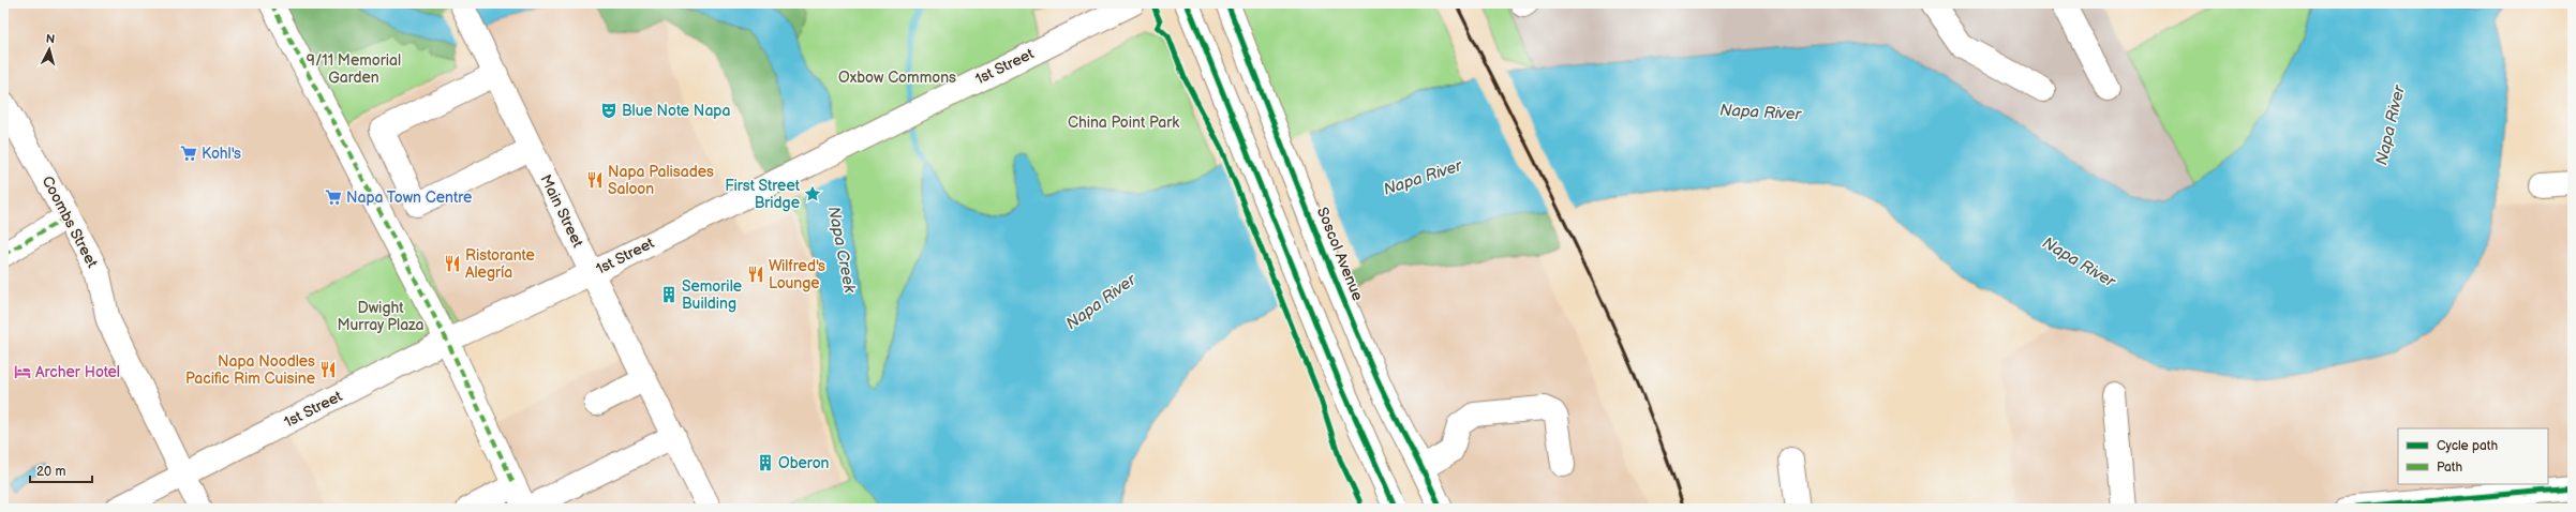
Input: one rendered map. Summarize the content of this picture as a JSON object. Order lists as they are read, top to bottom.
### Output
{
  "streets": {
    "main road": [
      "1st Street",
      "Main Street",
      "Coombs Street",
      "Soscol Avenue"
    ]
  },
  "crossings": [
    ["1st Street", "Main Street"],
    ["1st Street", "Coombs Street"]
  ],
  "water": ["Napa River", "Napa Creek"],
  "parks": [
    "9/11 Memorial Garden",
    "Oxbow Commons",
    "China Point Park",
    "Dwight Murray Plaza"
  ],
  "places": {
    "theatre": ["Blue Note Napa"],
    "supermarket": ["Kohl's", "Napa Town Centre"],
    "restaurant": [
      "Napa Palisades Saloon",
      "Ristorante Alegría",
      "Wilfred's Lounge",
      "Napa Noodles Pacific Rim Cuisine"
    ],
    "place": ["First Street Bridge"],
    "building": ["Semorile Building", "Oberon"],
    "hotel": ["Archer Hotel"]
  },
  "legend": ["Cycle path", "Path"],
  "scale_bar": "20 m",
  "north": "top"
}
